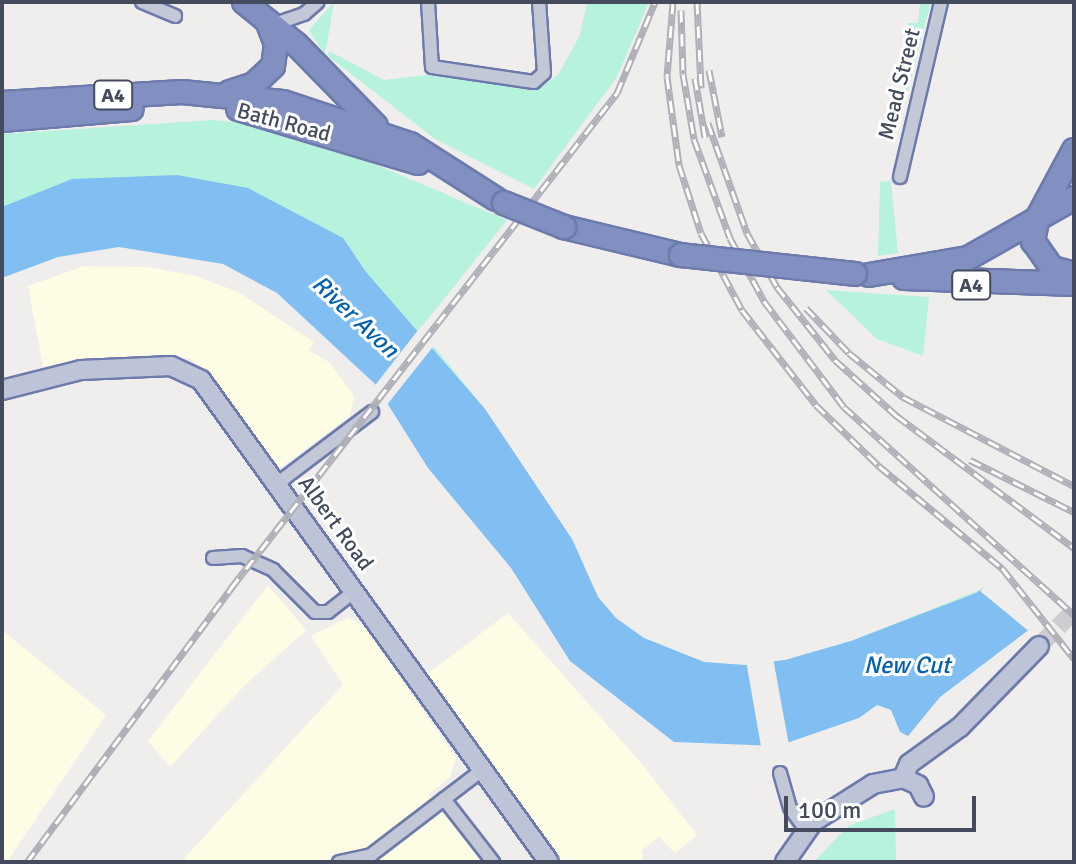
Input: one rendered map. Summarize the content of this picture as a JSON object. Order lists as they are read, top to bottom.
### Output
{
  "streets": {
    "highway": ["A4", "Bath Road"],
    "street": ["Mead Street", "Albert Road"]
  },
  "crossings": [
    ["A4", "Bath Road"]
  ],
  "water": ["River Avon", "New Cut"],
  "scale_bar": "100 m"
}
